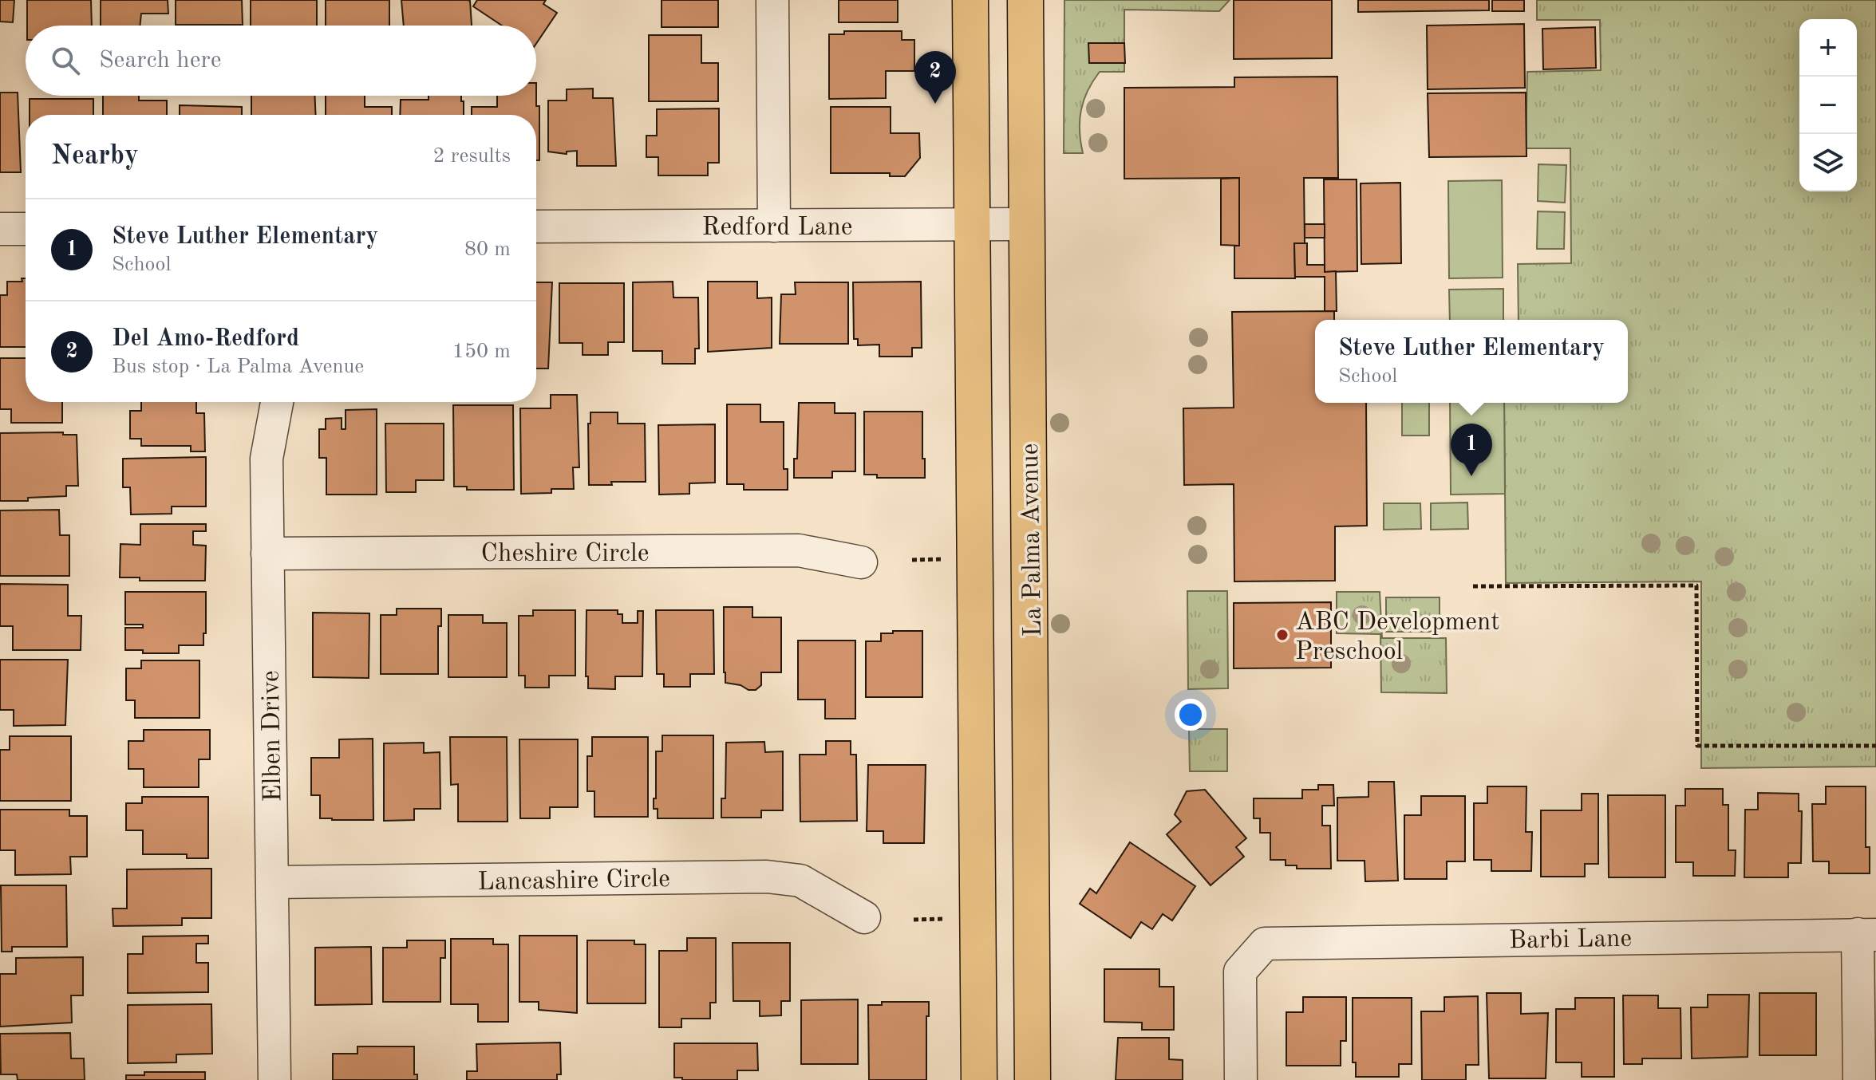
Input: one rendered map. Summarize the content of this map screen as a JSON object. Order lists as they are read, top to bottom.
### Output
{
  "streets": {
    "main road": ["La Palma Avenue"],
    "street": [
      "Redford Lane",
      "Cheshire Circle",
      "Elben Drive",
      "Lancashire Circle",
      "Barbi Lane"
    ]
  },
  "crossings": [
    ["Redford Lane", "La Palma Avenue"],
    ["Cheshire Circle", "Elben Drive"],
    ["Elben Drive", "Lancashire Circle"]
  ],
  "places": ["ABC Development Preschool"],
  "page": {
    "map_buttons": ["+", "−"],
    "search": "Search here",
    "pins": ["2", "1"],
    "heading": ["Nearby", "2 results"],
    "list": [
      {
        "mark": "1",
        "name": "Steve Luther Elementary",
        "note": "School",
        "value": "80 m"
      },
      {
        "mark": "2",
        "name": "Del Amo-Redford",
        "note": "Bus stop · La Palma Avenue",
        "value": "150 m"
      }
    ],
    "popup": ["Steve Luther Elementary", "School"]
  }
}
